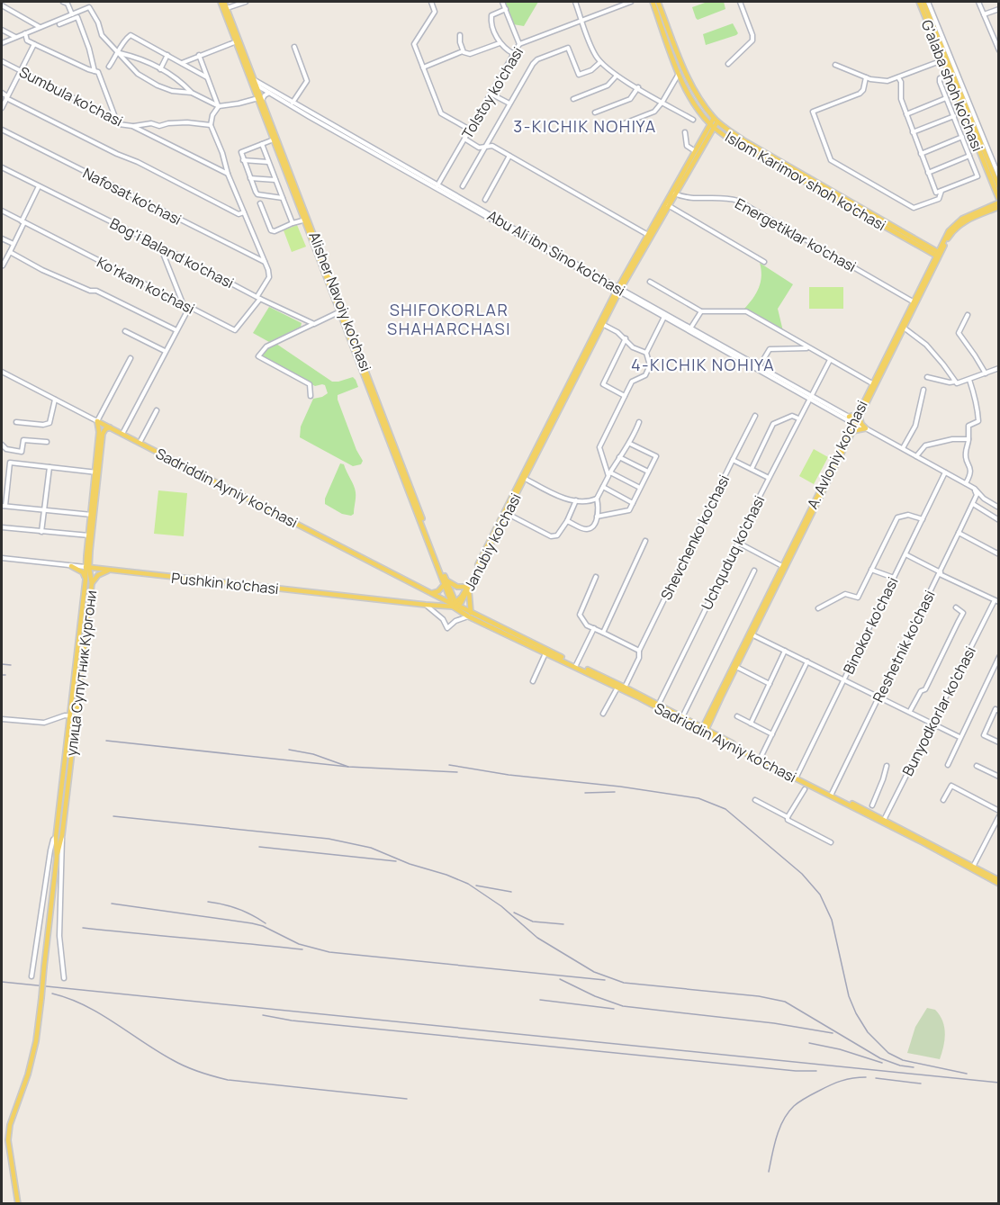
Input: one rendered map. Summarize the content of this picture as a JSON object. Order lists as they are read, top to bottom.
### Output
{
  "streets": {
    "main road": [
      "G'alaba shoh ko'chasi",
      "Islom Karimov shoh ko'chasi",
      "Alisher Navoiy ko'chasi",
      "A. Avloniy ko'chasi",
      "Sadriddin Ayniy ko'chasi",
      "Janubiy ko'chasi",
      "Pushkin ko'chasi",
      "улица Супутник Кургони"
    ],
    "street": [
      "Tolstoy ko'chasi",
      "Sumbula ko'chasi",
      "Nafosat ko'chasi",
      "Energetiklar ko'chasi",
      "Bog'i Baland ko'chasi",
      "Abu Ali ibn Sino ko'chasi",
      "Ko'rkam ko'chasi",
      "Shevchenko ko'chasi",
      "Uchquduq ko'chasi",
      "Binokor ko'chasi",
      "Reshetnik ko'chasi",
      "Bunyodkorlar ko'chasi"
    ]
  },
  "crossings": [
    ["G'alaba shoh ko'chasi", "A. Avloniy ko'chasi"],
    ["Tolstoy ko'chasi", "Abu Ali ibn Sino ko'chasi"],
    ["Islom Karimov shoh ko'chasi", "A. Avloniy ko'chasi"],
    ["Islom Karimov shoh ko'chasi", "Janubiy ko'chasi"],
    ["Energetiklar ko'chasi", "A. Avloniy ko'chasi"],
    ["Energetiklar ko'chasi", "Janubiy ko'chasi"],
    ["Bog'i Baland ko'chasi", "Ko'rkam ko'chasi"],
    ["Abu Ali ibn Sino ko'chasi", "Alisher Navoiy ko'chasi"],
    ["Abu Ali ibn Sino ko'chasi", "A. Avloniy ko'chasi"],
    ["Abu Ali ibn Sino ko'chasi", "Janubiy ko'chasi"],
    ["Abu Ali ibn Sino ko'chasi", "Uchquduq ko'chasi"],
    ["Abu Ali ibn Sino ko'chasi", "Binokor ko'chasi"],
    ["Abu Ali ibn Sino ko'chasi", "Reshetnik ko'chasi"],
    ["Alisher Navoiy ko'chasi", "Sadriddin Ayniy ko'chasi"],
    ["Alisher Navoiy ko'chasi", "Janubiy ko'chasi"],
    ["Alisher Navoiy ko'chasi", "Pushkin ko'chasi"],
    ["A. Avloniy ko'chasi", "Sadriddin Ayniy ko'chasi"],
    ["Sadriddin Ayniy ko'chasi", "Shevchenko ko'chasi"],
    ["Sadriddin Ayniy ko'chasi", "Janubiy ko'chasi"],
    ["Sadriddin Ayniy ko'chasi", "Uchquduq ko'chasi"],
    ["Sadriddin Ayniy ko'chasi", "Pushkin ko'chasi"],
    ["Sadriddin Ayniy ko'chasi", "Binokor ko'chasi"],
    ["Sadriddin Ayniy ko'chasi", "Reshetnik ko'chasi"],
    ["Sadriddin Ayniy ko'chasi", "Bunyodkorlar ko'chasi"],
    ["Shevchenko ko'chasi", "Uchquduq ko'chasi"],
    ["Janubiy ko'chasi", "Pushkin ko'chasi"],
    ["Pushkin ko'chasi", "улица Супутник Кургони"],
    ["Binokor ko'chasi", "Bunyodkorlar ko'chasi"],
    ["Reshetnik ko'chasi", "Bunyodkorlar ko'chasi"]
  ],
  "districts": ["3-KICHIK NOHIYA", "SHIFOKORLAR SHAHARCHASI", "4-KICHIK NOHIYA"]
}
